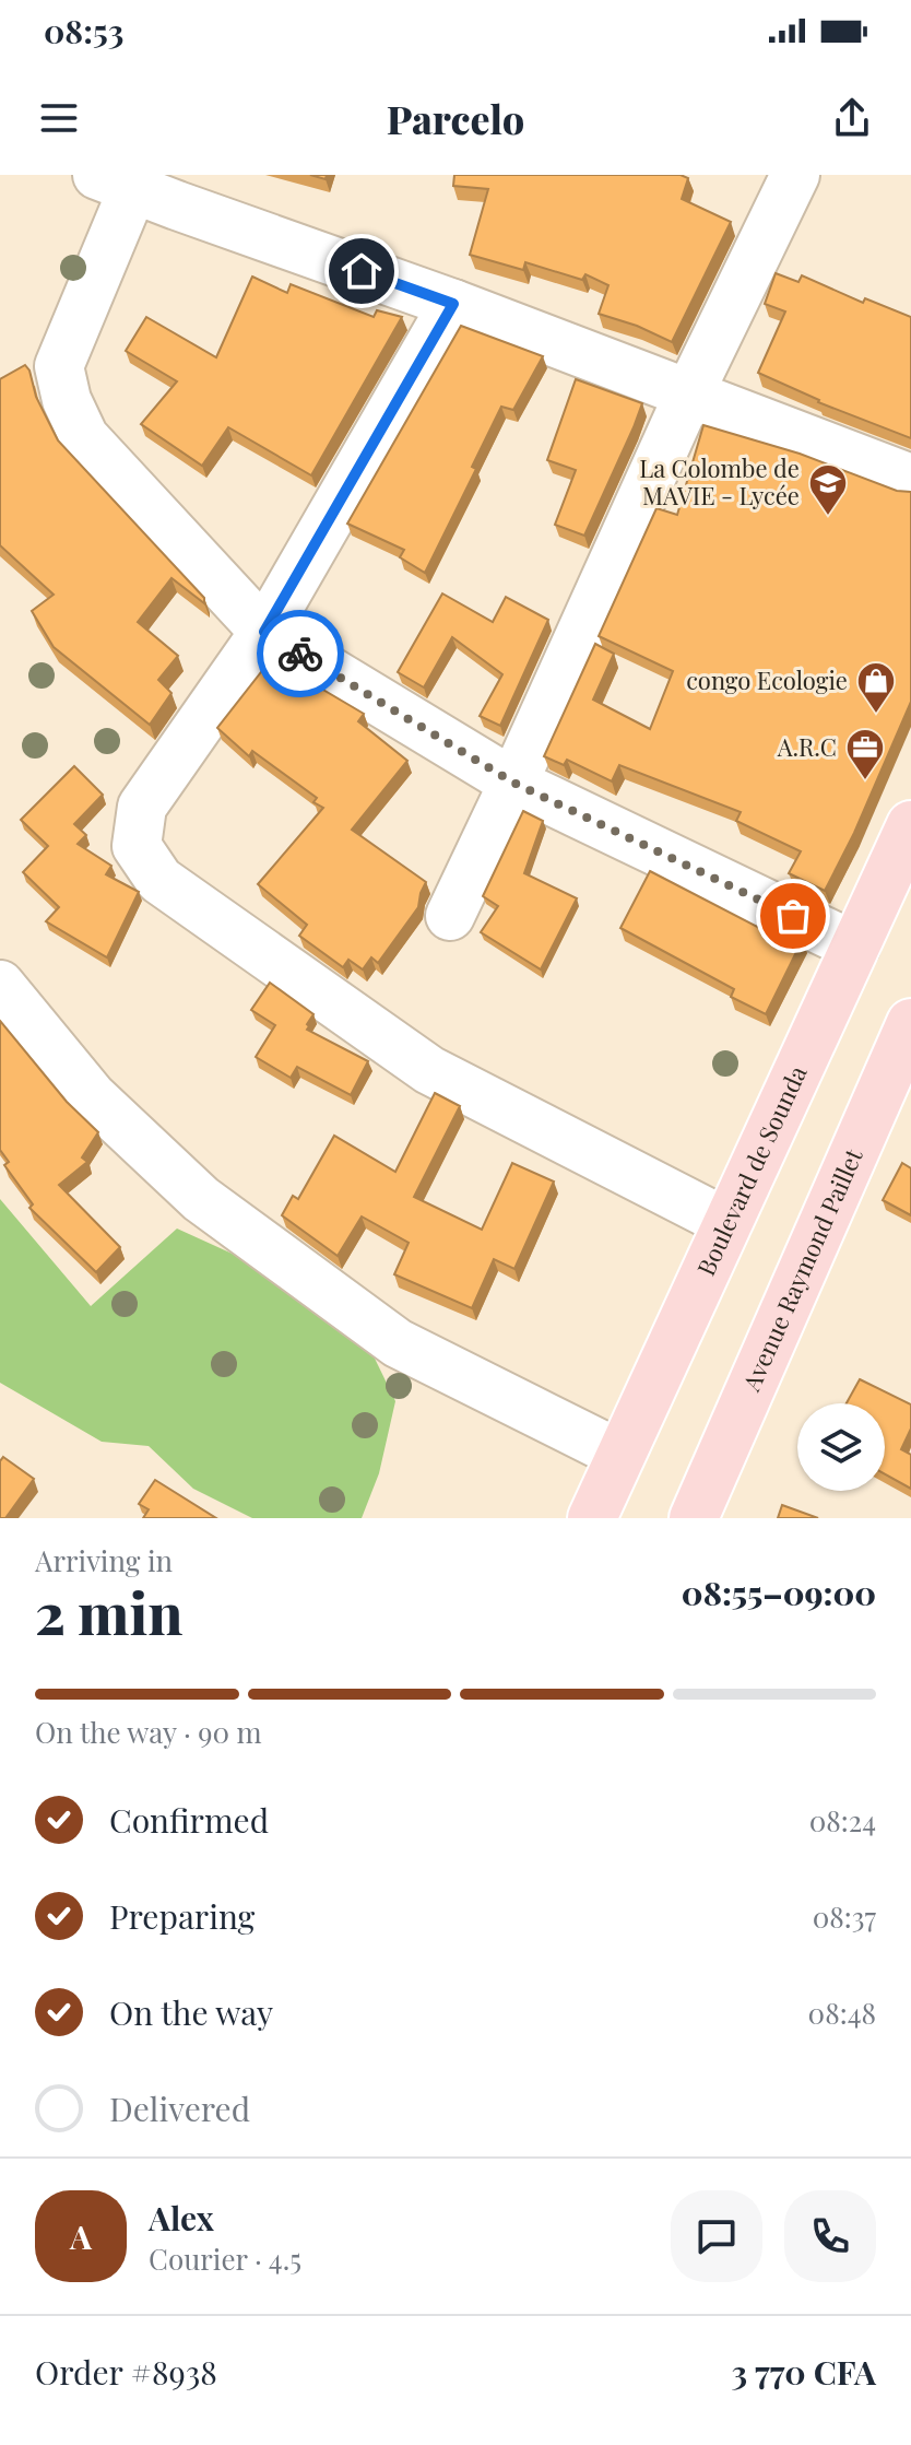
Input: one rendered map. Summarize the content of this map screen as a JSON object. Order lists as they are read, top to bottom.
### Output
{
  "streets": {
    "main road": ["Boulevard de Sounda", "Avenue Raymond Paillet"]
  },
  "places": {
    "school or university": ["La Colombe de MAVIE - Lycée"],
    "shop": ["congo Ecologie"],
    "office": ["A.R.C"]
  },
  "page": {
    "status": "08:53",
    "header": "Parcelo",
    "heading": ["2 min", "Arriving in", "08:55–09:00"],
    "panel": [
      "Alex",
      "Courier · 4.5",
      "Order #8938",
      "3 770 CFA"
    ],
    "bar": "On the way · 90 m",
    "list": [
      ["Confirmed", "08:24"],
      ["Preparing", "08:37"],
      ["On the way", "08:48"],
      "Delivered"
    ],
    "round": "A"
  }
}
